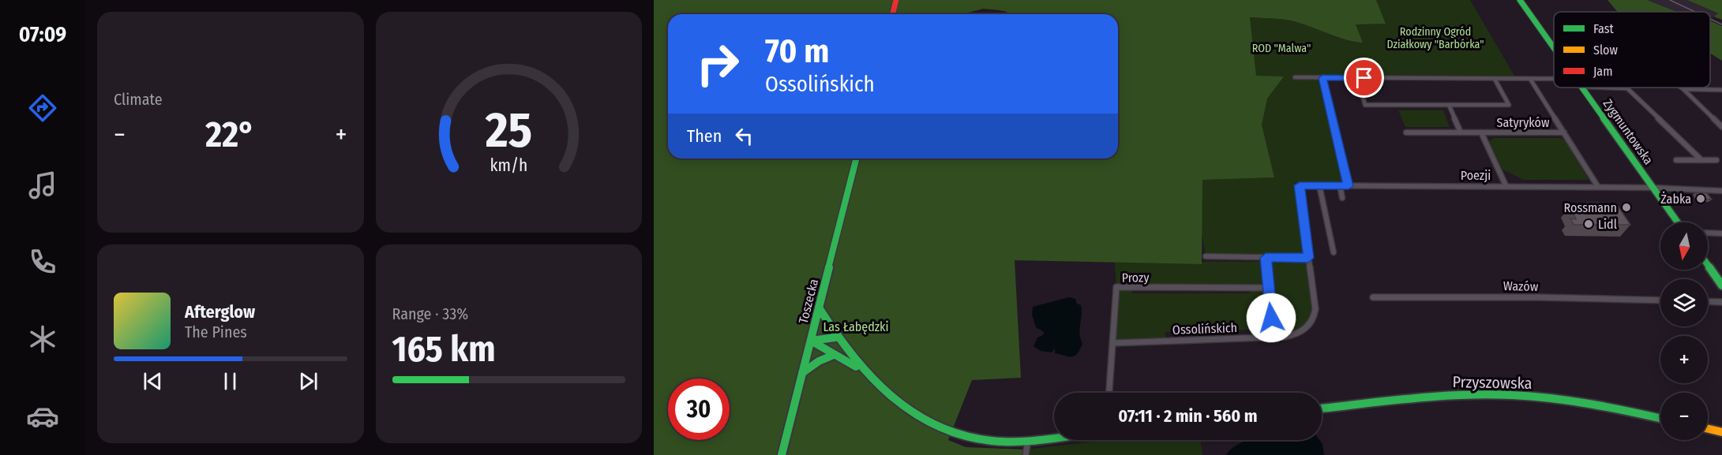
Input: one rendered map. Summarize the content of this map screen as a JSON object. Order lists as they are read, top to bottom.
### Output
{
  "streets": {
    "street": [
      "Satyryków",
      "Zygmuntowska",
      "Poezji",
      "Prozy",
      "Wazów",
      "Toszecka",
      "Ossolińskich",
      "Przyszowska"
    ]
  },
  "crossings": [
    ["Satyryków", "Poezji"],
    ["Zygmuntowska", "Poezji"],
    ["Poezji", "Ossolińskich"],
    ["Prozy", "Ossolińskich"]
  ],
  "parks": ["Rodzinny Ogród Działkowy \"Barbórka\"", "ROD \"Malwa\"", "Las Łabędzki"],
  "places": ["Żabka", "Rossmann", "Lidl"],
  "legend": ["Fast", "Slow", "Jam"],
  "north": "bottom",
  "page": {
    "tabs": "07:09",
    "tile": [
      "Climate",
      ["Range · 33%", "165 km"]
    ],
    "turn": ["70 m", "Ossolińskich"],
    "then": "Then",
    "heat": ["−", "22°", "+"],
    "map_buttons": ["+", "−"],
    "song": ["Afterglow", "The Pines"],
    "limit": "30",
    "trip": "07:11 · 2 min · 560 m",
    "gauge": ["25", "km/h"]
  }
}
